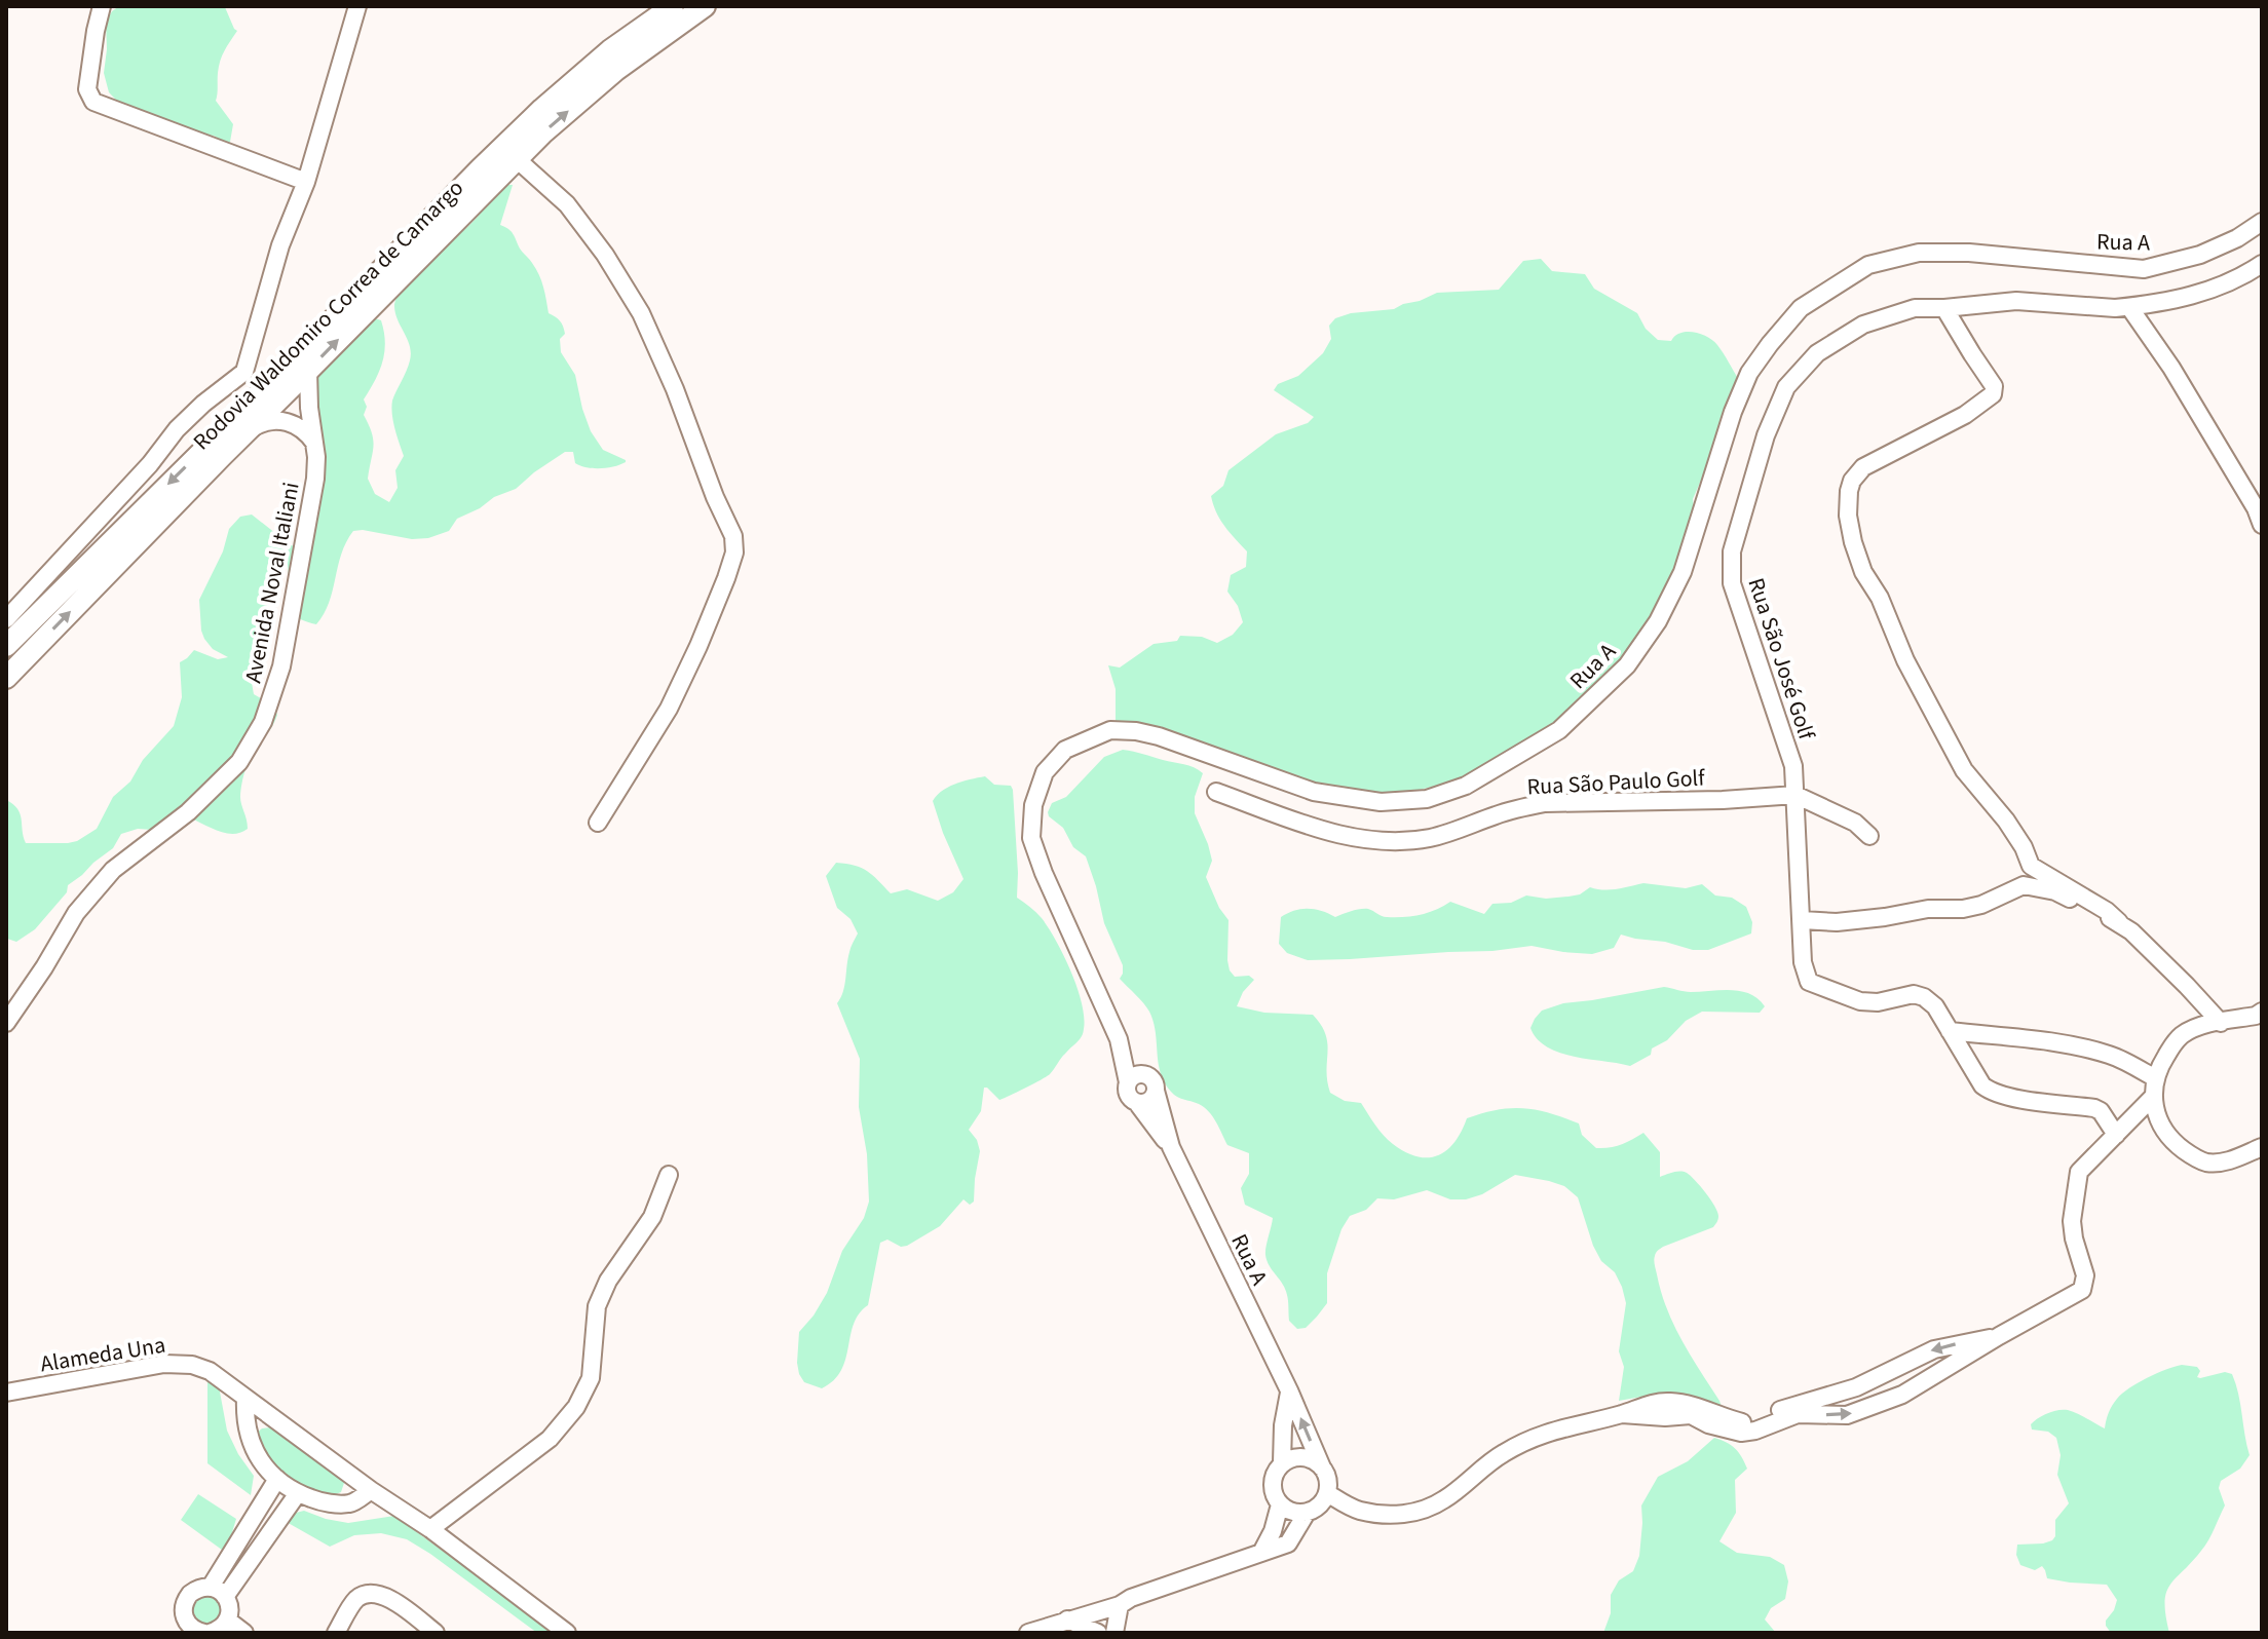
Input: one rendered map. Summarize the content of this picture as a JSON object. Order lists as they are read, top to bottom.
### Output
{
  "streets": {
    "main road": ["Rodovia Waldomiro Correa de Camargo"],
    "street": [
      "Rua A",
      "Avenida Noval Italiani",
      "Rua São José Golf",
      "Rua São Paulo Golf",
      "Alameda Una"
    ]
  },
  "crossings": [
    ["Rodovia Waldomiro Correa de Camargo", "Avenida Noval Italiani"],
    ["Rua São José Golf", "Rua São Paulo Golf"]
  ]
}
